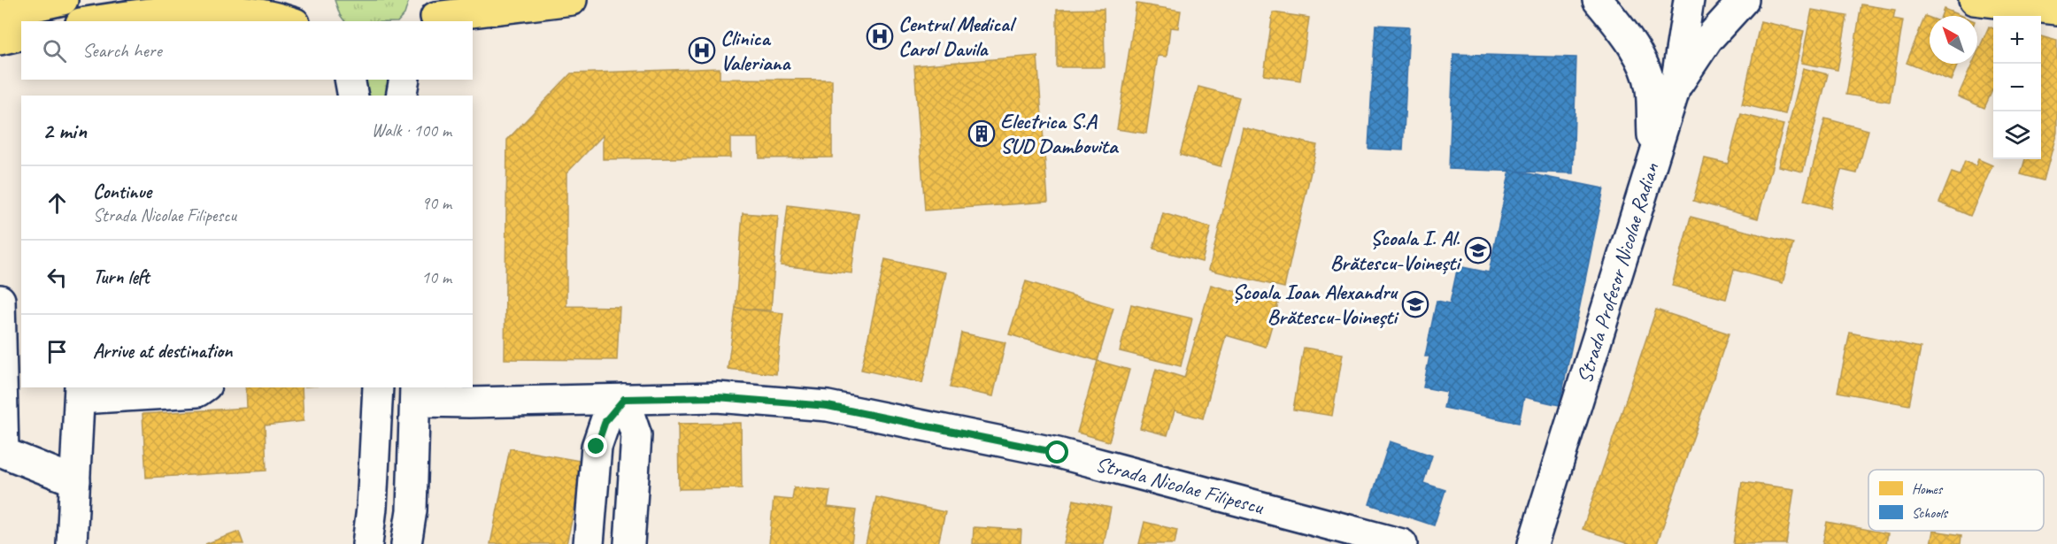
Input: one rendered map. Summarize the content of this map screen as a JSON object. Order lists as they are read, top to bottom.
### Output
{
  "streets": {
    "street": ["Strada Profesor Nicolae Radian", "Strada Nicolae Filipescu"]
  },
  "places": {
    "hospital": ["Centrul Medical Carol Davila", "Clinica Valeriana"],
    "building": ["Electrica S.A SUD Dambovita"],
    "school or university": ["Școala I. Al. Brătescu-Voinești", "Școala Ioan Alexandru Brătescu-Voinești"]
  },
  "legend": ["Homes", "Schools"],
  "north": "top left",
  "page": {
    "map_buttons": ["+", "−"],
    "search": "Search here",
    "heading": ["2 min", "Walk · 100 m"],
    "list": [
      ["Continue", "Strada Nicolae Filipescu", "90 m"],
      ["Turn left", "10 m"],
      "Arrive at destination"
    ]
  }
}
